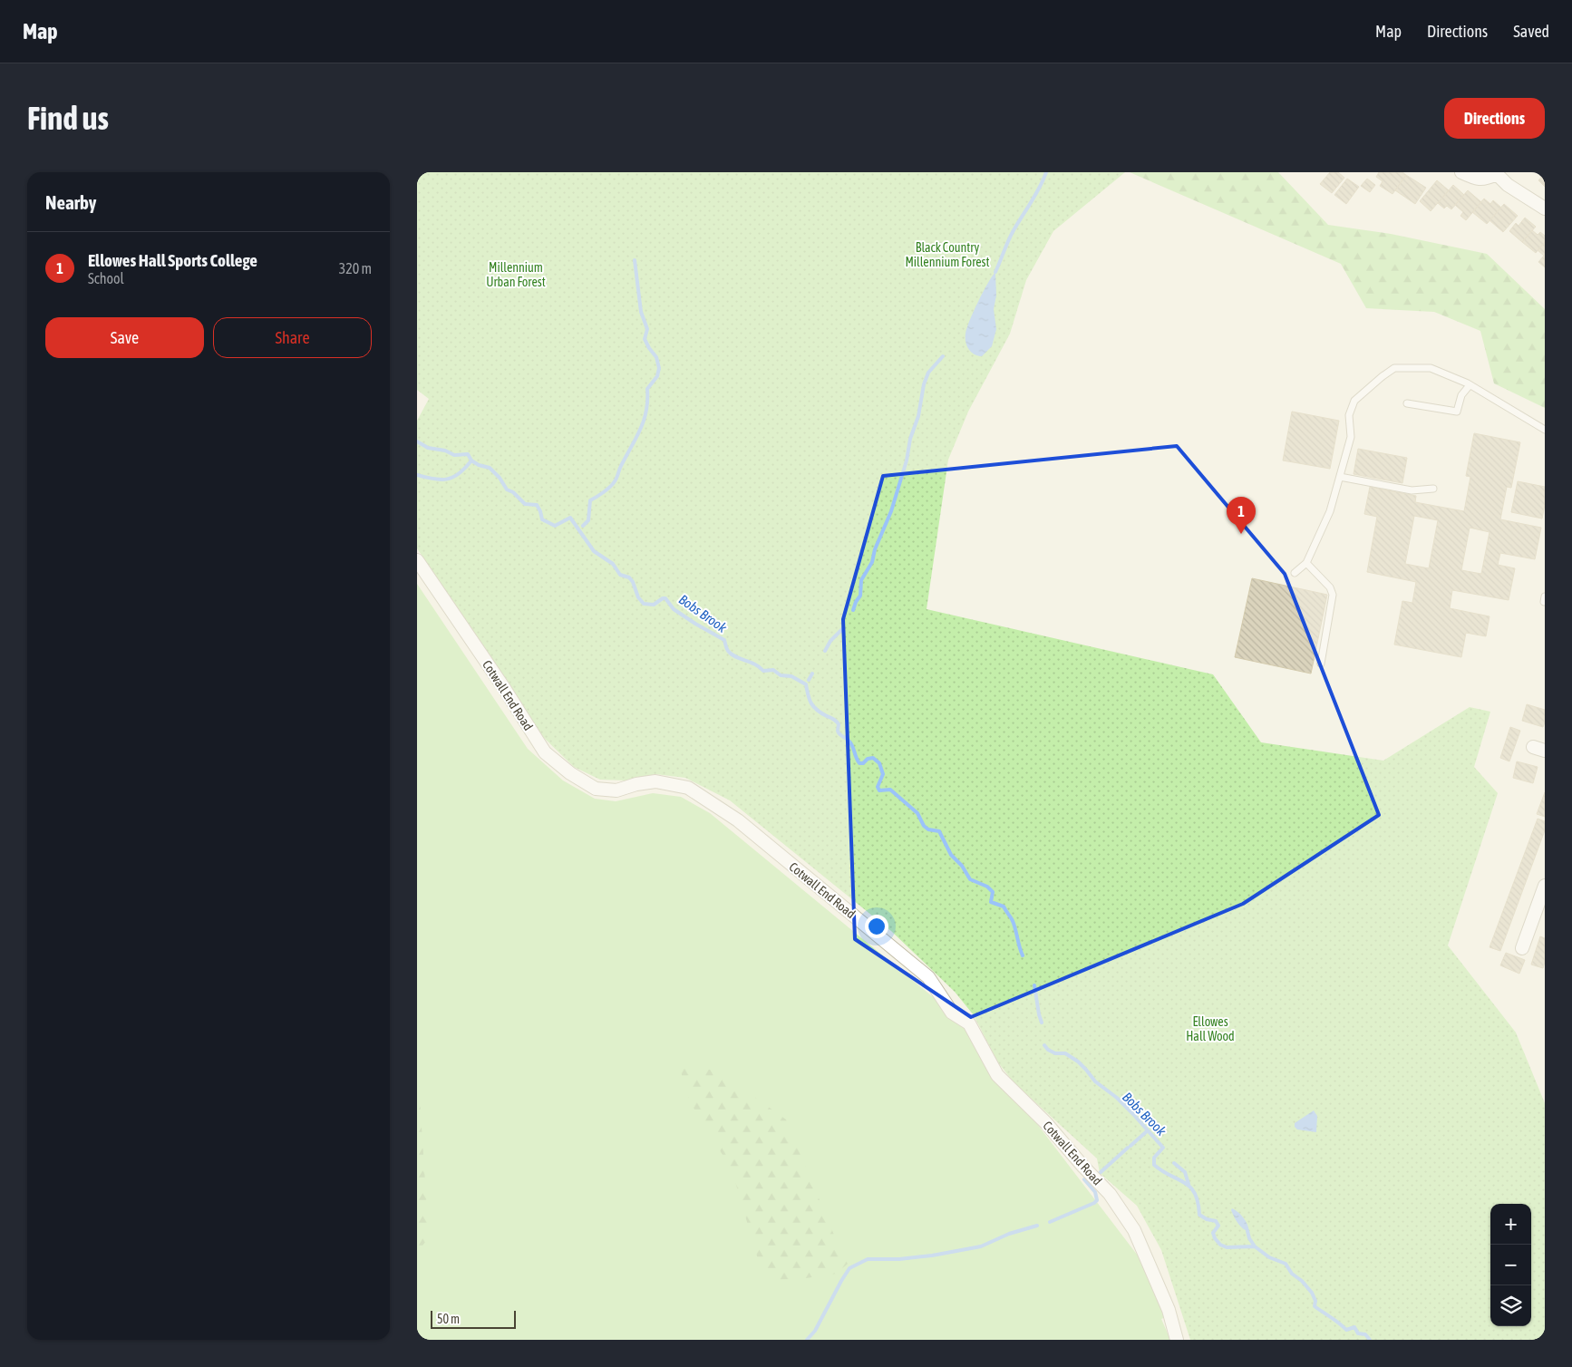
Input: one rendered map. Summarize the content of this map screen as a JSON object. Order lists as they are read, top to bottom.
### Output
{
  "streets": {
    "street": ["Cotwall End Road"]
  },
  "water": ["Bobs Brook"],
  "parks": ["Black Country Millennium Forest", "Millennium Urban Forest", "Ellowes Hall Wood"],
  "scale_bar": "50 m",
  "page": {
    "header": "Map",
    "nav": ["Map", "Directions", "Saved"],
    "buttons": [
      "Directions",
      ["Save", "Share"]
    ],
    "title": "Find us",
    "heading": "Nearby",
    "list": [
      {
        "mark": "1",
        "name": "Ellowes Hall Sports College",
        "note": "School",
        "value": "320 m"
      }
    ],
    "pins": "1",
    "map_buttons": ["+", "−"],
    "scale": "50 m"
  }
}
